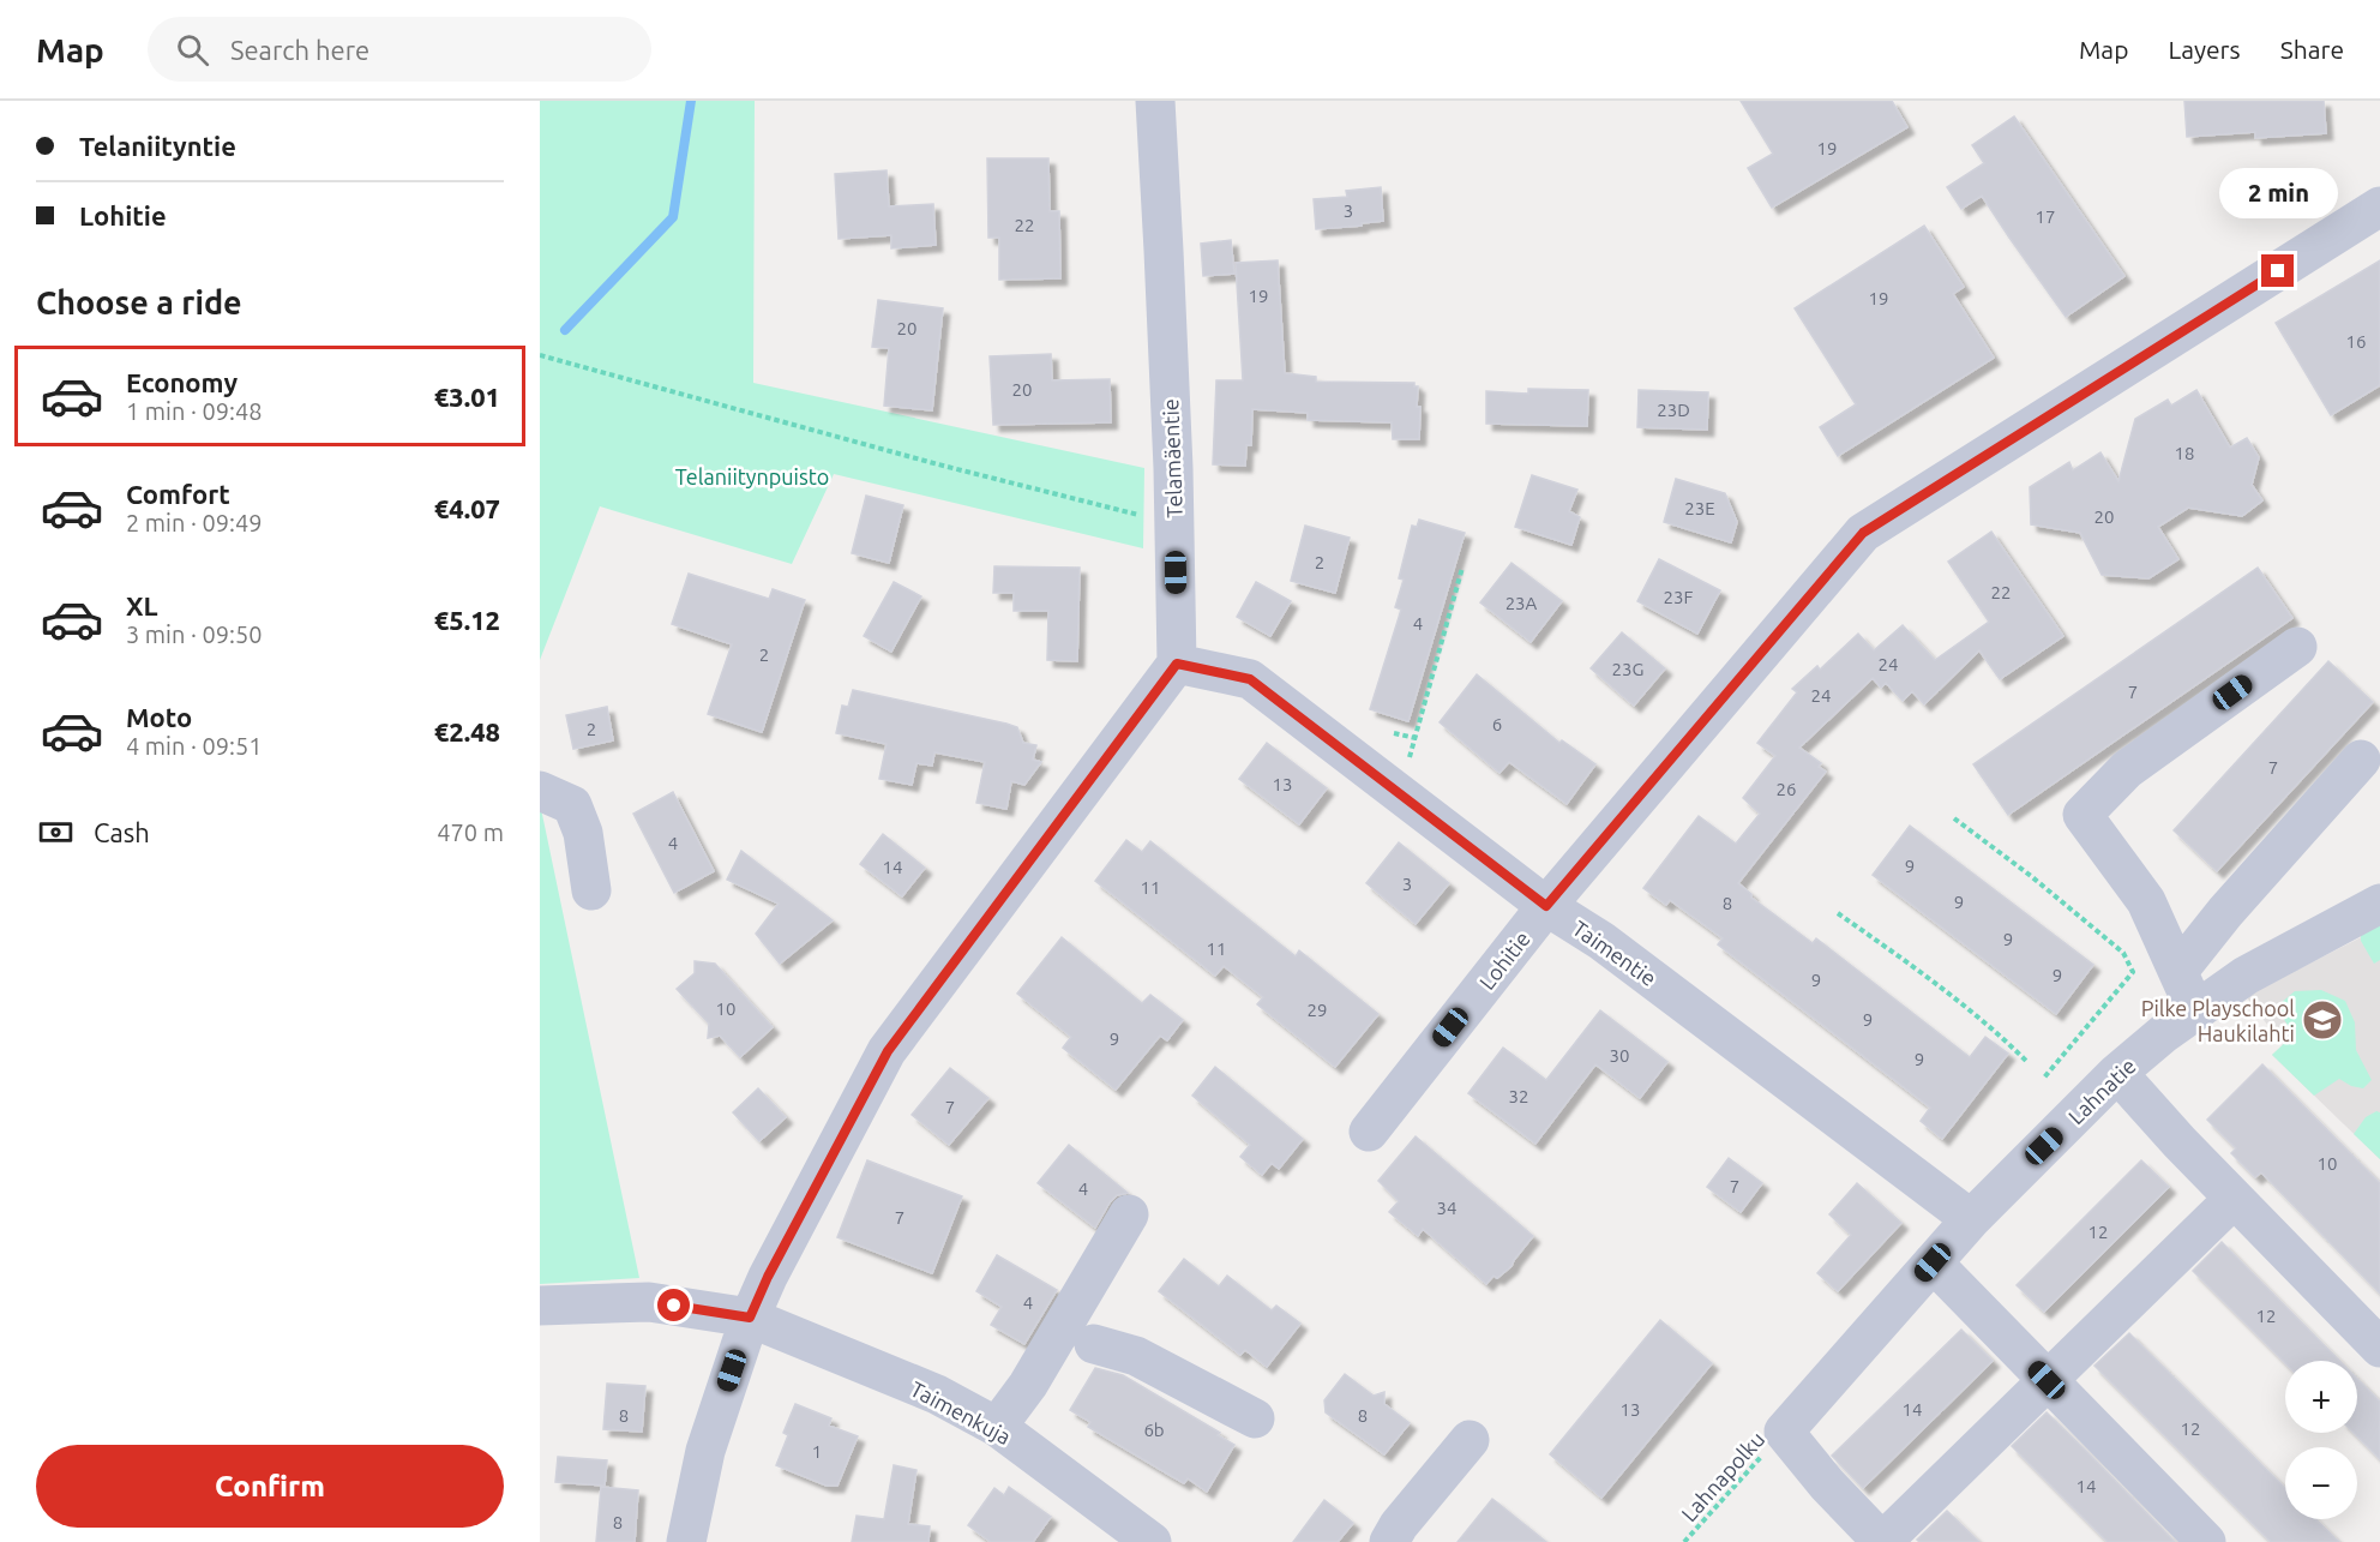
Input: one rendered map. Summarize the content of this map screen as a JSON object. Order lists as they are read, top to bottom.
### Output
{
  "streets": {
    "street": [
      "Telamäentie",
      "Taimentie",
      "Lohitie",
      "Lahnatie",
      "Taimenkuja"
    ],
    "path": ["Lahnapolku"]
  },
  "crossings": [
    ["Telamäentie", "Taimentie"],
    ["Taimentie", "Lohitie"],
    ["Taimentie", "Lahnatie"],
    ["Lahnatie", "Lahnapolku"]
  ],
  "parks": ["Telaniitynpuisto"],
  "places": {
    "school or university": ["Pilke Playschool Haukilahti"]
  },
  "house_numbers": [
    "19",
    "3",
    "17",
    "22",
    "19",
    "19",
    "20",
    "16",
    "20",
    "23D",
    "18",
    "23E",
    "20",
    "2",
    "22",
    "23F",
    "23A",
    "4",
    "2",
    "24",
    "23G",
    "7",
    "24",
    "6",
    "2",
    "7",
    "13",
    "26",
    "4",
    "9",
    "14",
    "3",
    "11",
    "9",
    "8",
    "9",
    "11",
    "9",
    "9",
    "10",
    "29",
    "9",
    "9",
    "30",
    "9",
    "32",
    "7",
    "10",
    "7",
    "4",
    "34",
    "7",
    "12",
    "4",
    "12",
    "13",
    "14",
    "8",
    "8",
    "12",
    "6b",
    "1",
    "14",
    "8"
  ],
  "page": {
    "header": "Map",
    "search": "Search here",
    "nav": ["Map", "Layers", "Share"],
    "banner": ["Telaniityntie", "Lohitie"],
    "bubble": "2 min",
    "heading": "Choose a ride",
    "list": [
      {
        "name": "Economy",
        "note": "1 min · 09:48",
        "value": "€3.01"
      },
      {
        "name": "Comfort",
        "note": "2 min · 09:49",
        "value": "€4.07"
      },
      {
        "name": "XL",
        "note": "3 min · 09:50",
        "value": "€5.12"
      },
      {
        "name": "Moto",
        "note": "4 min · 09:51",
        "value": "€2.48"
      }
    ],
    "pay": ["Cash", "470 m"],
    "map_buttons": ["+", "−"],
    "buttons": "Confirm"
  }
}
